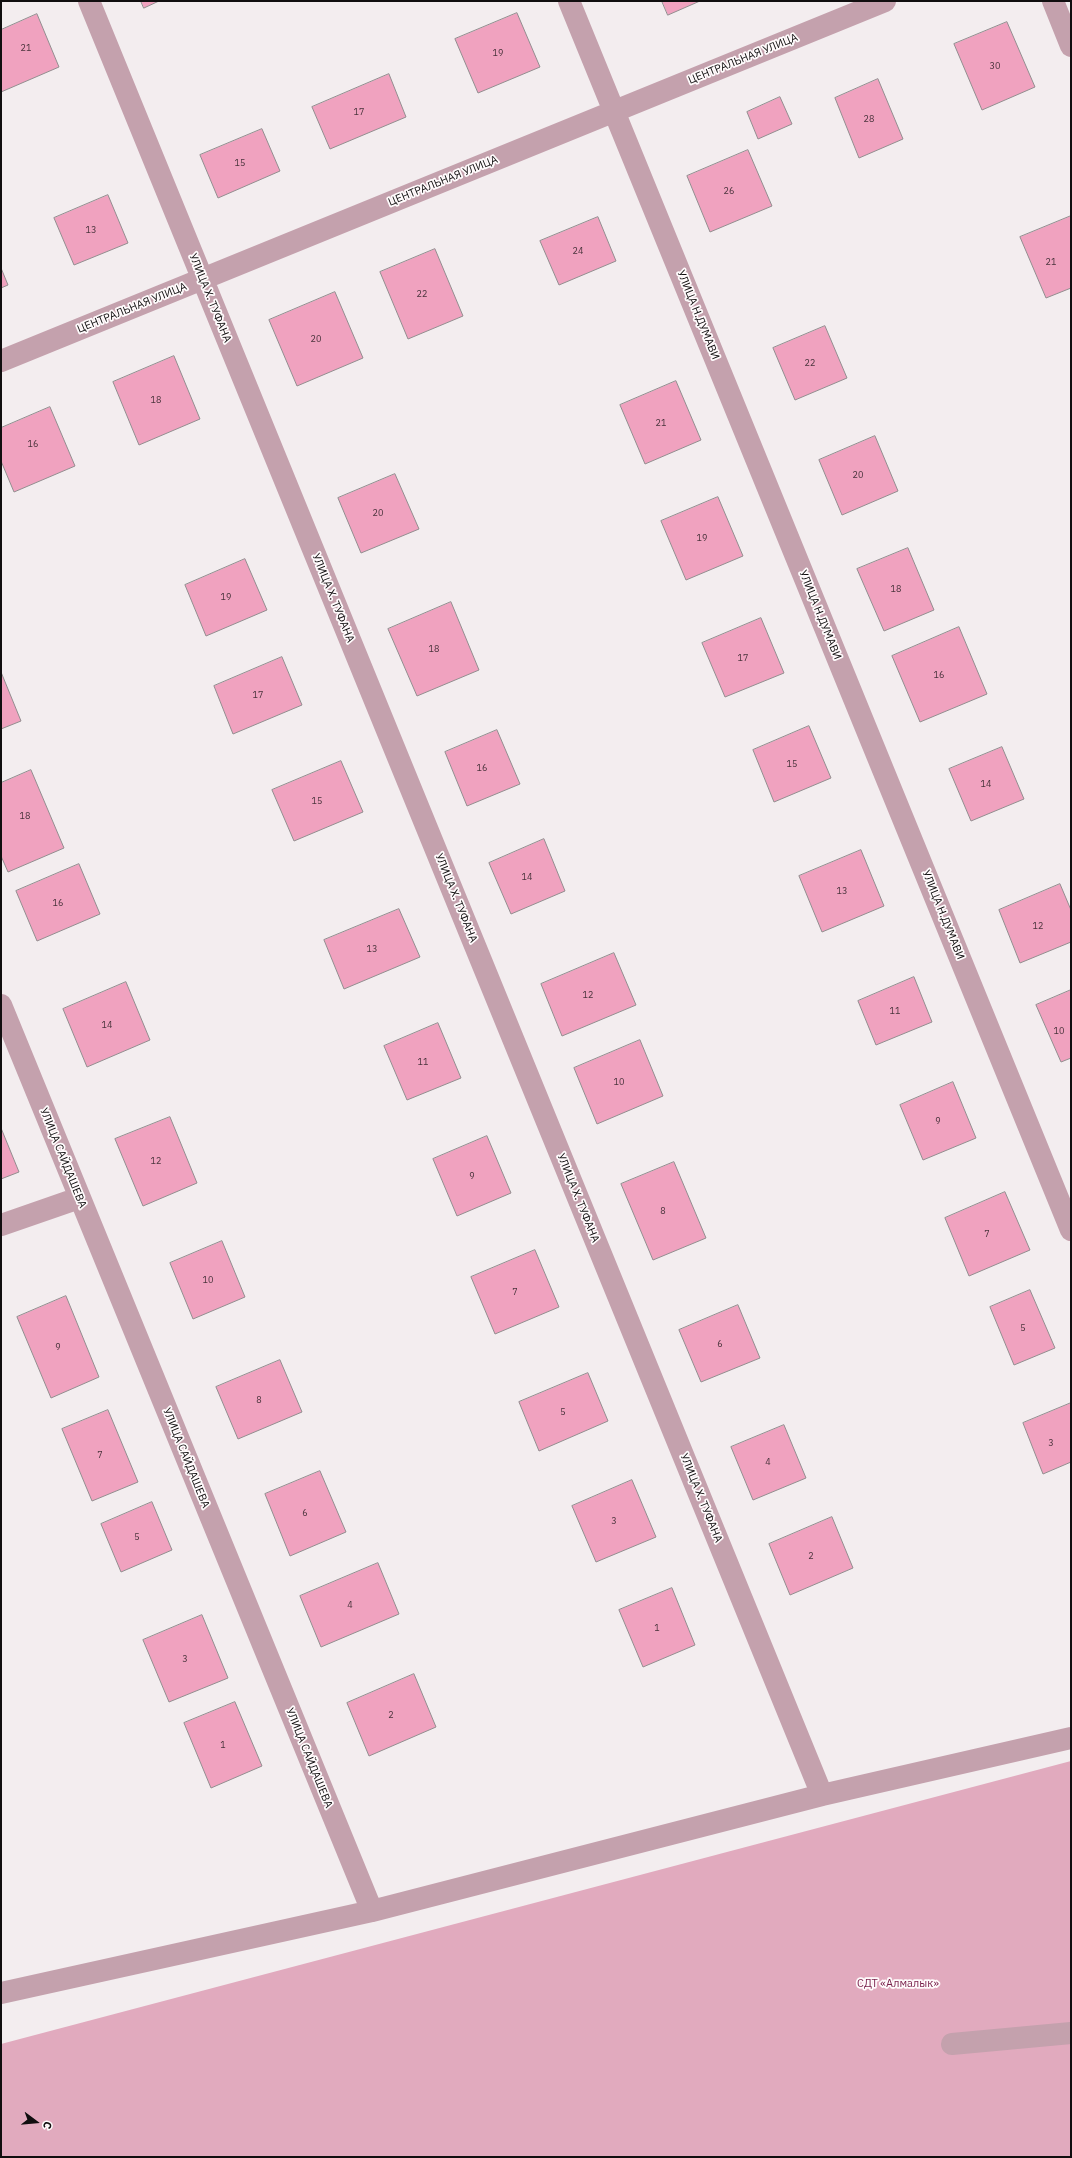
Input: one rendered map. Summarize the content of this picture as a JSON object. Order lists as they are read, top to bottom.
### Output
{
  "streets": {
    "street": [
      "ЦЕНТРАЛЬНАЯ УЛИЦА",
      "УЛИЦА Х. ТУФАНА",
      "УЛИЦА Н.ДУМАВИ",
      "УЛИЦА САЙДАШЕВА"
    ]
  },
  "crossings": [
    ["ЦЕНТРАЛЬНАЯ УЛИЦА", "УЛИЦА Х. ТУФАНА"],
    ["ЦЕНТРАЛЬНАЯ УЛИЦА", "УЛИЦА Н.ДУМАВИ"]
  ],
  "parks": ["СДТ «Алмалык»"],
  "house_numbers": [
    "21",
    "19",
    "30",
    "17",
    "28",
    "15",
    "26",
    "13",
    "24",
    "21",
    "22",
    "20",
    "22",
    "18",
    "21",
    "16",
    "20",
    "20",
    "19",
    "18",
    "19",
    "18",
    "17",
    "16",
    "17",
    "15",
    "16",
    "14",
    "15",
    "18",
    "14",
    "13",
    "16",
    "12",
    "13",
    "12",
    "11",
    "14",
    "10",
    "11",
    "10",
    "9",
    "12",
    "9",
    "8",
    "7",
    "10",
    "7",
    "5",
    "6",
    "9",
    "8",
    "5",
    "3",
    "7",
    "4",
    "6",
    "3",
    "5",
    "2",
    "4",
    "1",
    "3",
    "2",
    "1"
  ],
  "north": "right"
}
